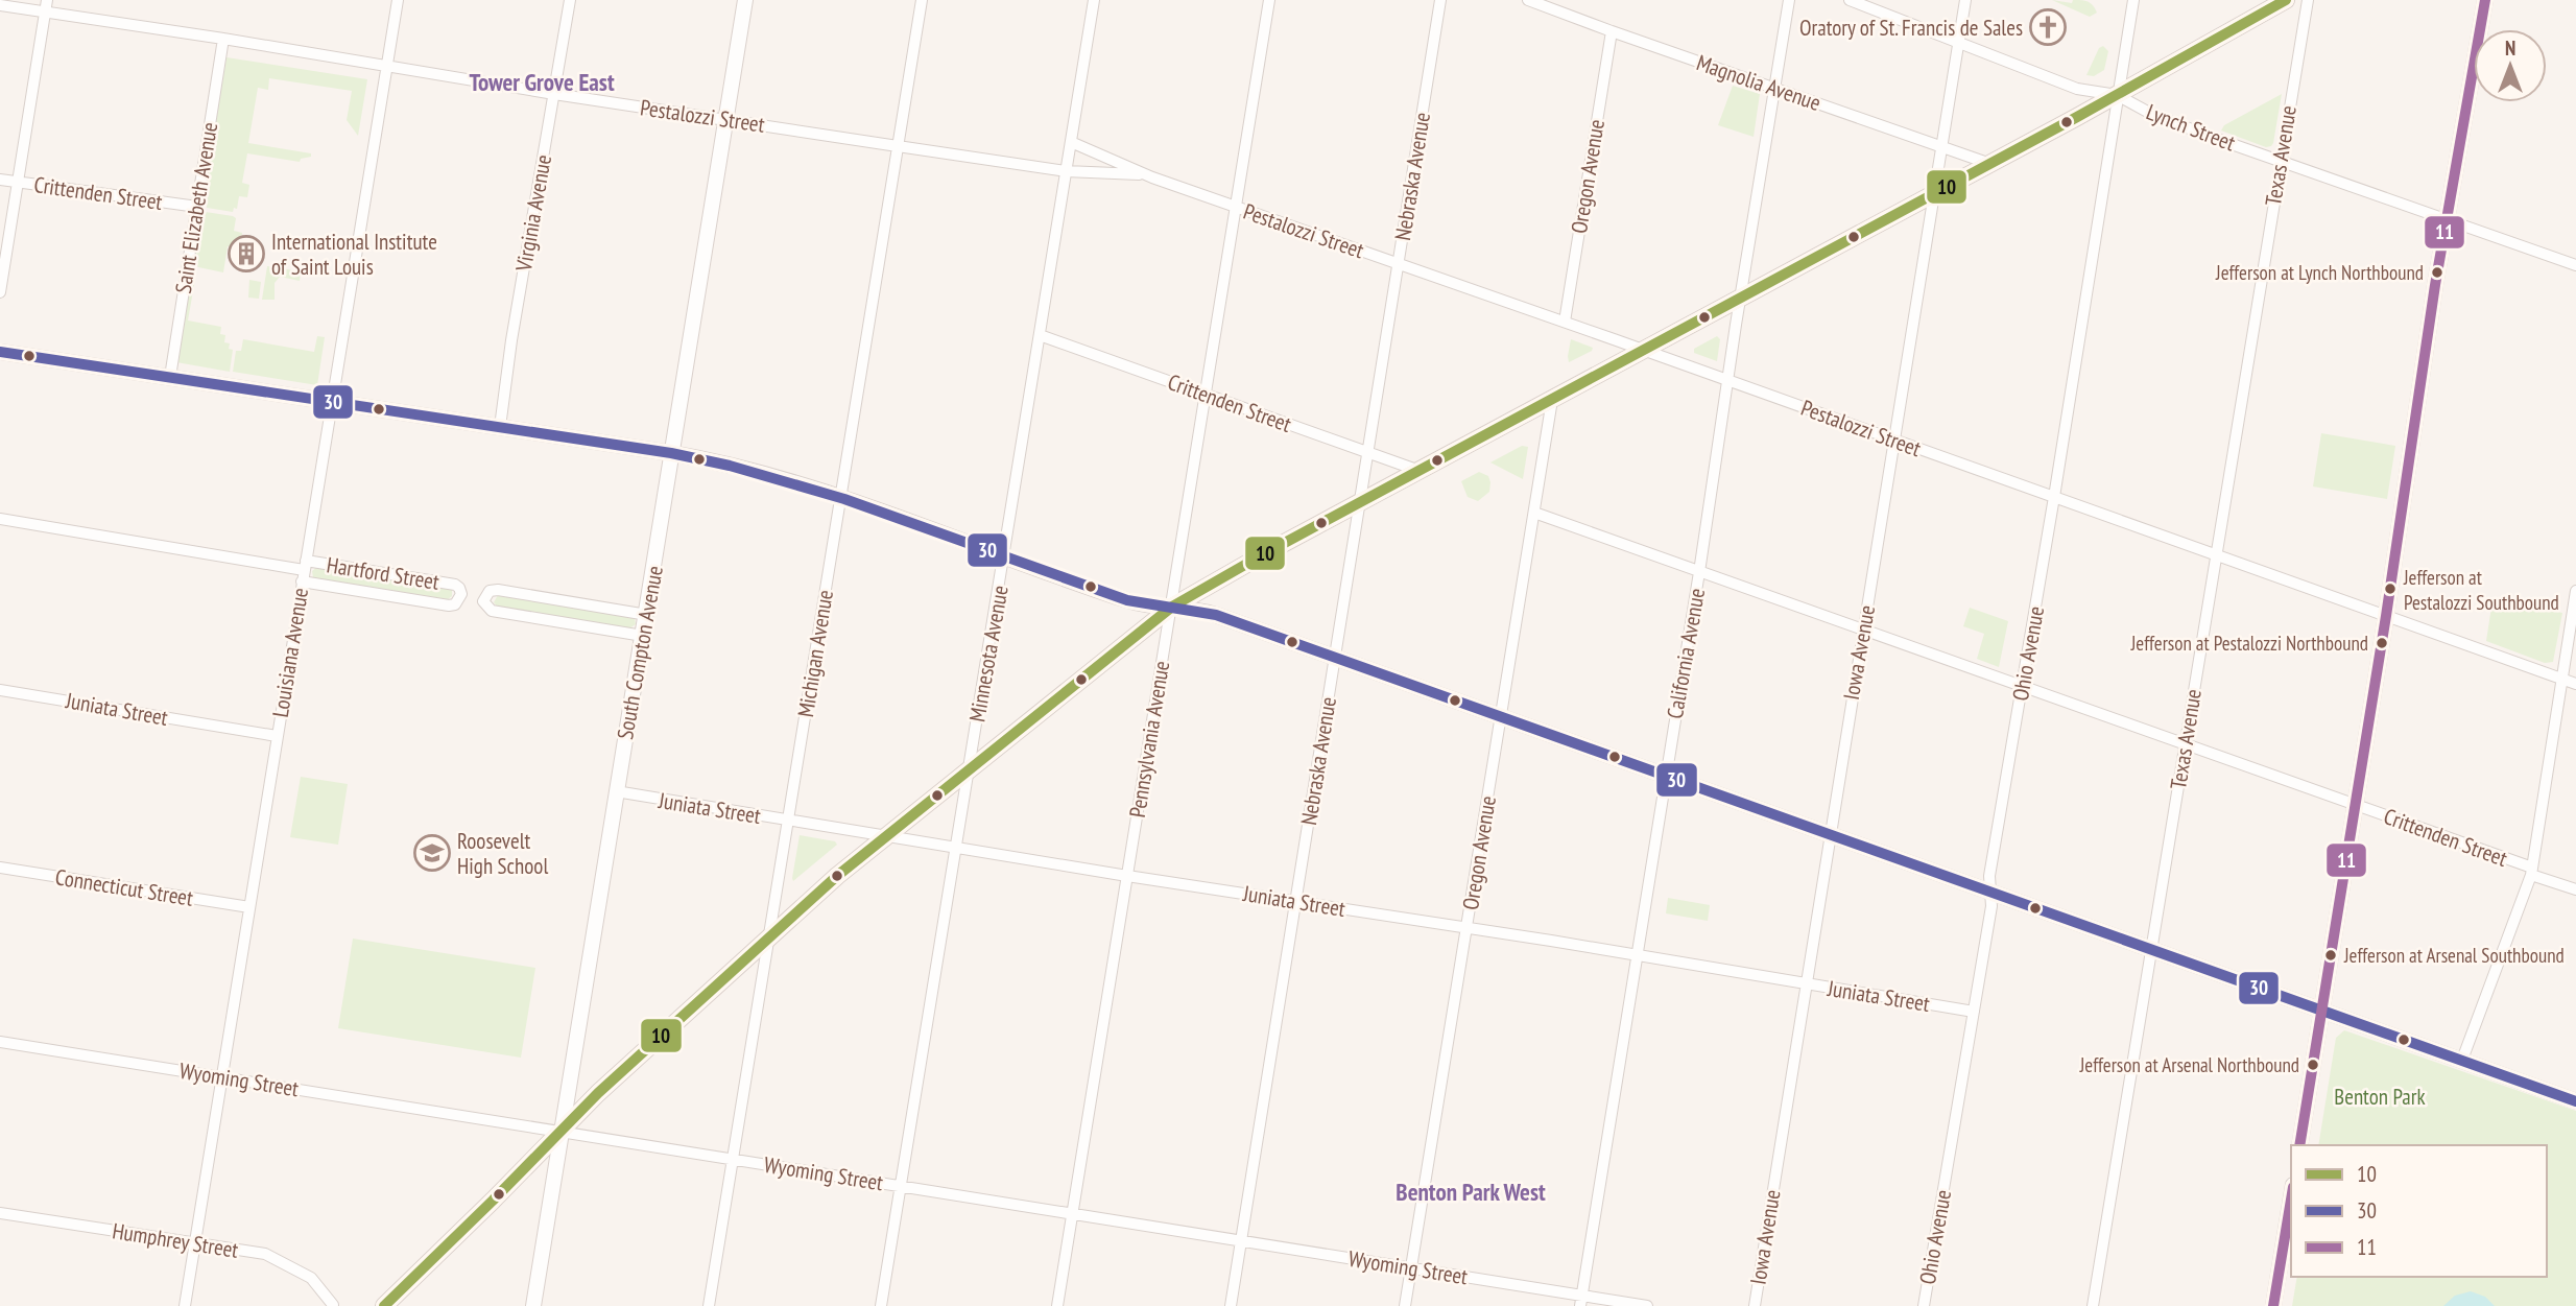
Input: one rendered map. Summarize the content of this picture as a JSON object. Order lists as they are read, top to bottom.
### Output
{
  "streets": {
    "main road": ["South Compton Avenue"],
    "street": [
      "Magnolia Avenue",
      "Pestalozzi Street",
      "Lynch Street",
      "Texas Avenue",
      "Nebraska Avenue",
      "Oregon Avenue",
      "Crittenden Street",
      "Saint Elizabeth Avenue",
      "Virginia Avenue",
      "Hartford Street",
      "Louisiana Avenue",
      "Iowa Avenue",
      "Michigan Avenue",
      "Minnesota Avenue",
      "California Avenue",
      "Ohio Avenue",
      "Juniata Street",
      "Pennsylvania Avenue",
      "Connecticut Street",
      "Wyoming Street",
      "Humphrey Street"
    ]
  },
  "crossings": [
    ["Magnolia Avenue", "Oregon Avenue"],
    ["Magnolia Avenue", "Iowa Avenue"],
    ["Magnolia Avenue", "California Avenue"],
    ["Pestalozzi Street", "Texas Avenue"],
    ["Pestalozzi Street", "Nebraska Avenue"],
    ["Pestalozzi Street", "Oregon Avenue"],
    ["Pestalozzi Street", "Saint Elizabeth Avenue"],
    ["Pestalozzi Street", "Virginia Avenue"],
    ["Pestalozzi Street", "Louisiana Avenue"],
    ["Pestalozzi Street", "South Compton Avenue"],
    ["Pestalozzi Street", "Iowa Avenue"],
    ["Pestalozzi Street", "Michigan Avenue"],
    ["Pestalozzi Street", "Minnesota Avenue"],
    ["Pestalozzi Street", "California Avenue"],
    ["Pestalozzi Street", "Ohio Avenue"],
    ["Pestalozzi Street", "Pennsylvania Avenue"],
    ["Lynch Street", "Texas Avenue"],
    ["Lynch Street", "Iowa Avenue"],
    ["Lynch Street", "Ohio Avenue"],
    ["Texas Avenue", "Crittenden Street"],
    ["Nebraska Avenue", "Crittenden Street"],
    ["Nebraska Avenue", "Juniata Street"],
    ["Nebraska Avenue", "Wyoming Street"],
    ["Oregon Avenue", "Crittenden Street"],
    ["Oregon Avenue", "Juniata Street"],
    ["Oregon Avenue", "Wyoming Street"],
    ["Crittenden Street", "Saint Elizabeth Avenue"],
    ["Crittenden Street", "Iowa Avenue"],
    ["Crittenden Street", "Minnesota Avenue"],
    ["Crittenden Street", "California Avenue"],
    ["Crittenden Street", "Ohio Avenue"],
    ["Crittenden Street", "Pennsylvania Avenue"],
    ["Hartford Street", "Louisiana Avenue"],
    ["Louisiana Avenue", "Juniata Street"],
    ["Louisiana Avenue", "Connecticut Street"],
    ["Louisiana Avenue", "Wyoming Street"],
    ["Louisiana Avenue", "Humphrey Street"],
    ["South Compton Avenue", "Juniata Street"],
    ["South Compton Avenue", "Wyoming Street"],
    ["Iowa Avenue", "Juniata Street"],
    ["Michigan Avenue", "Juniata Street"],
    ["Michigan Avenue", "Wyoming Street"],
    ["Minnesota Avenue", "Juniata Street"],
    ["Minnesota Avenue", "Wyoming Street"],
    ["California Avenue", "Juniata Street"],
    ["California Avenue", "Wyoming Street"],
    ["Ohio Avenue", "Juniata Street"],
    ["Juniata Street", "Pennsylvania Avenue"],
    ["Pennsylvania Avenue", "Wyoming Street"]
  ],
  "districts": ["Tower Grove East", "Benton Park West"],
  "parks": ["Benton Park"],
  "places": {
    "church": ["Oratory of St. Francis de Sales"],
    "building": ["International Institute of Saint Louis"],
    "other": [
      "Jefferson at Lynch Northbound",
      "Jefferson at Pestalozzi Southbound",
      "Jefferson at Pestalozzi Northbound",
      "Jefferson at Arsenal Southbound",
      "Jefferson at Arsenal Northbound"
    ],
    "school or university": ["Roosevelt High School"]
  },
  "lines": ["transit line 10", "transit line 11", "transit line 30"],
  "legend": ["10", "30", "11"],
  "north": "top"
}
